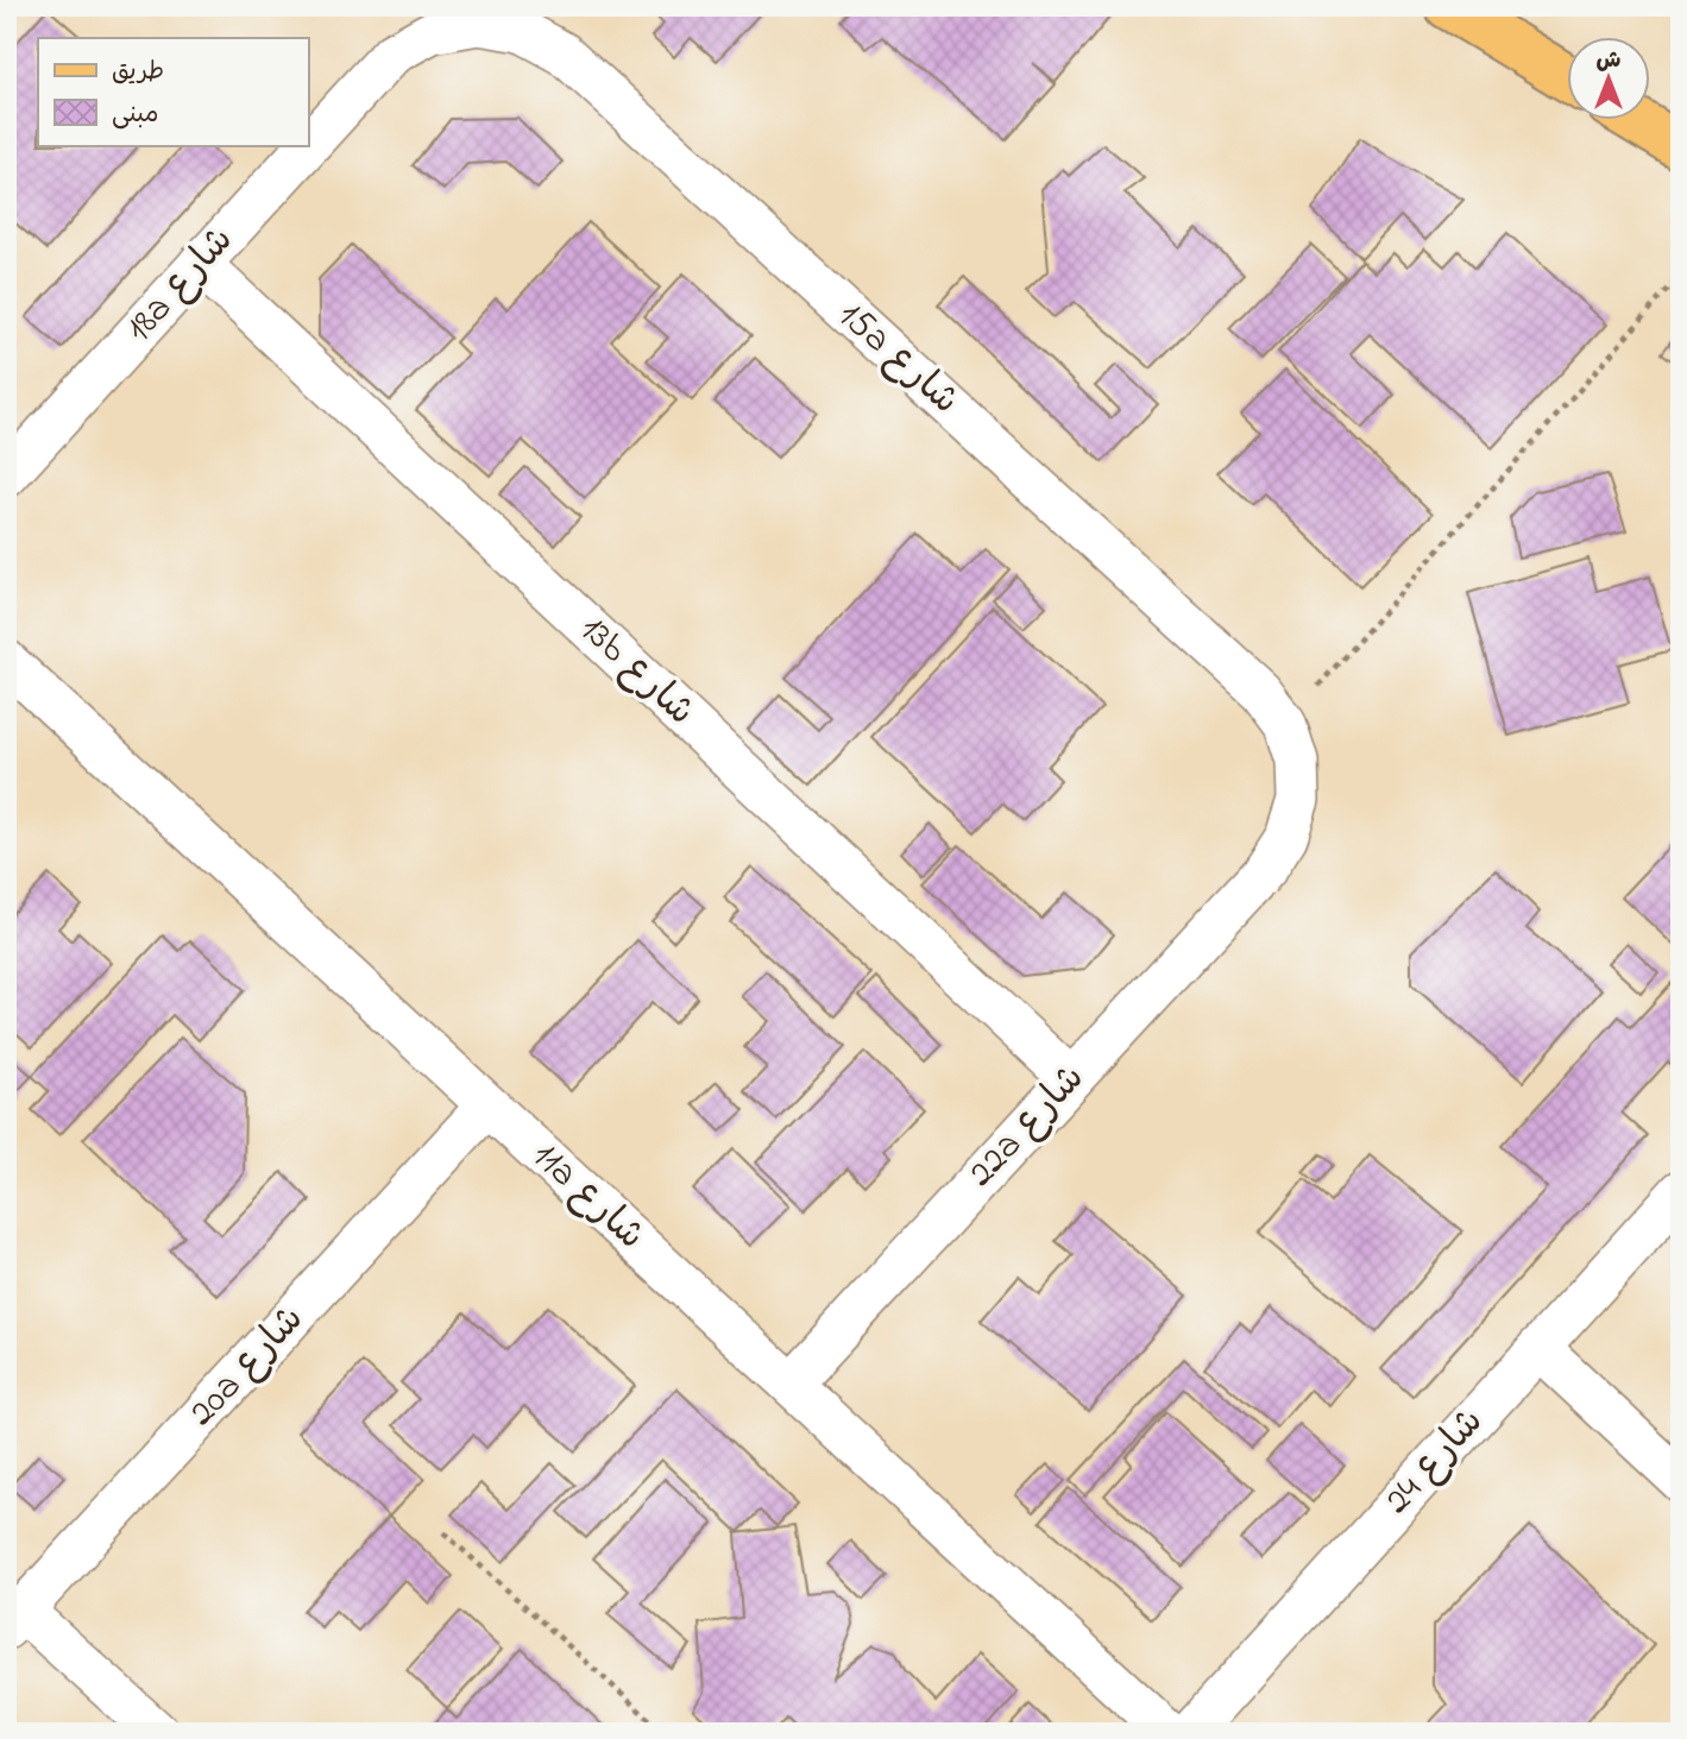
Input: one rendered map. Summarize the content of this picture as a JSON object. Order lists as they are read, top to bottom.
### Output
{
  "streets": {
    "street": [
      "18a شارع",
      "15a شارع",
      "13b شارع",
      "22a شارع",
      "11a شارع",
      "20a شارع",
      "شارع 24"
    ]
  },
  "crossings": [
    ["18a شارع", "15a شارع"],
    ["18a شارع", "13b شارع"],
    ["15a شارع", "22a شارع"],
    ["13b شارع", "22a شارع"],
    ["22a شارع", "11a شارع"],
    ["11a شارع", "20a شارع"]
  ],
  "legend": ["طريق", "مبنى"],
  "north": "top"
}
